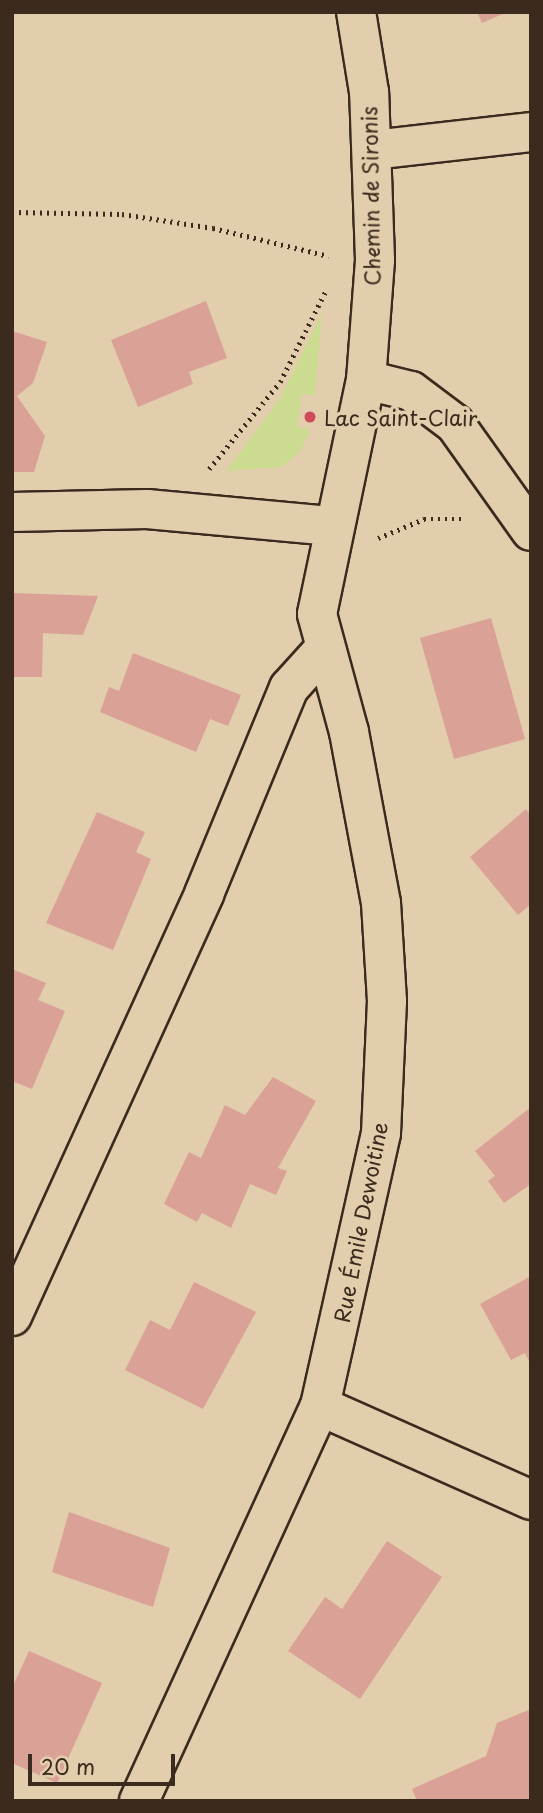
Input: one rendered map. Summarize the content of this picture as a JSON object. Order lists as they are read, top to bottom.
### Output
{
  "streets": {
    "street": ["Chemin de Sironis", "Rue Émile Dewoitine"]
  },
  "crossings": [
    ["Chemin de Sironis", "Rue Émile Dewoitine"]
  ],
  "places": ["Lac Saint-Clair"],
  "scale_bar": "20 m"
}
